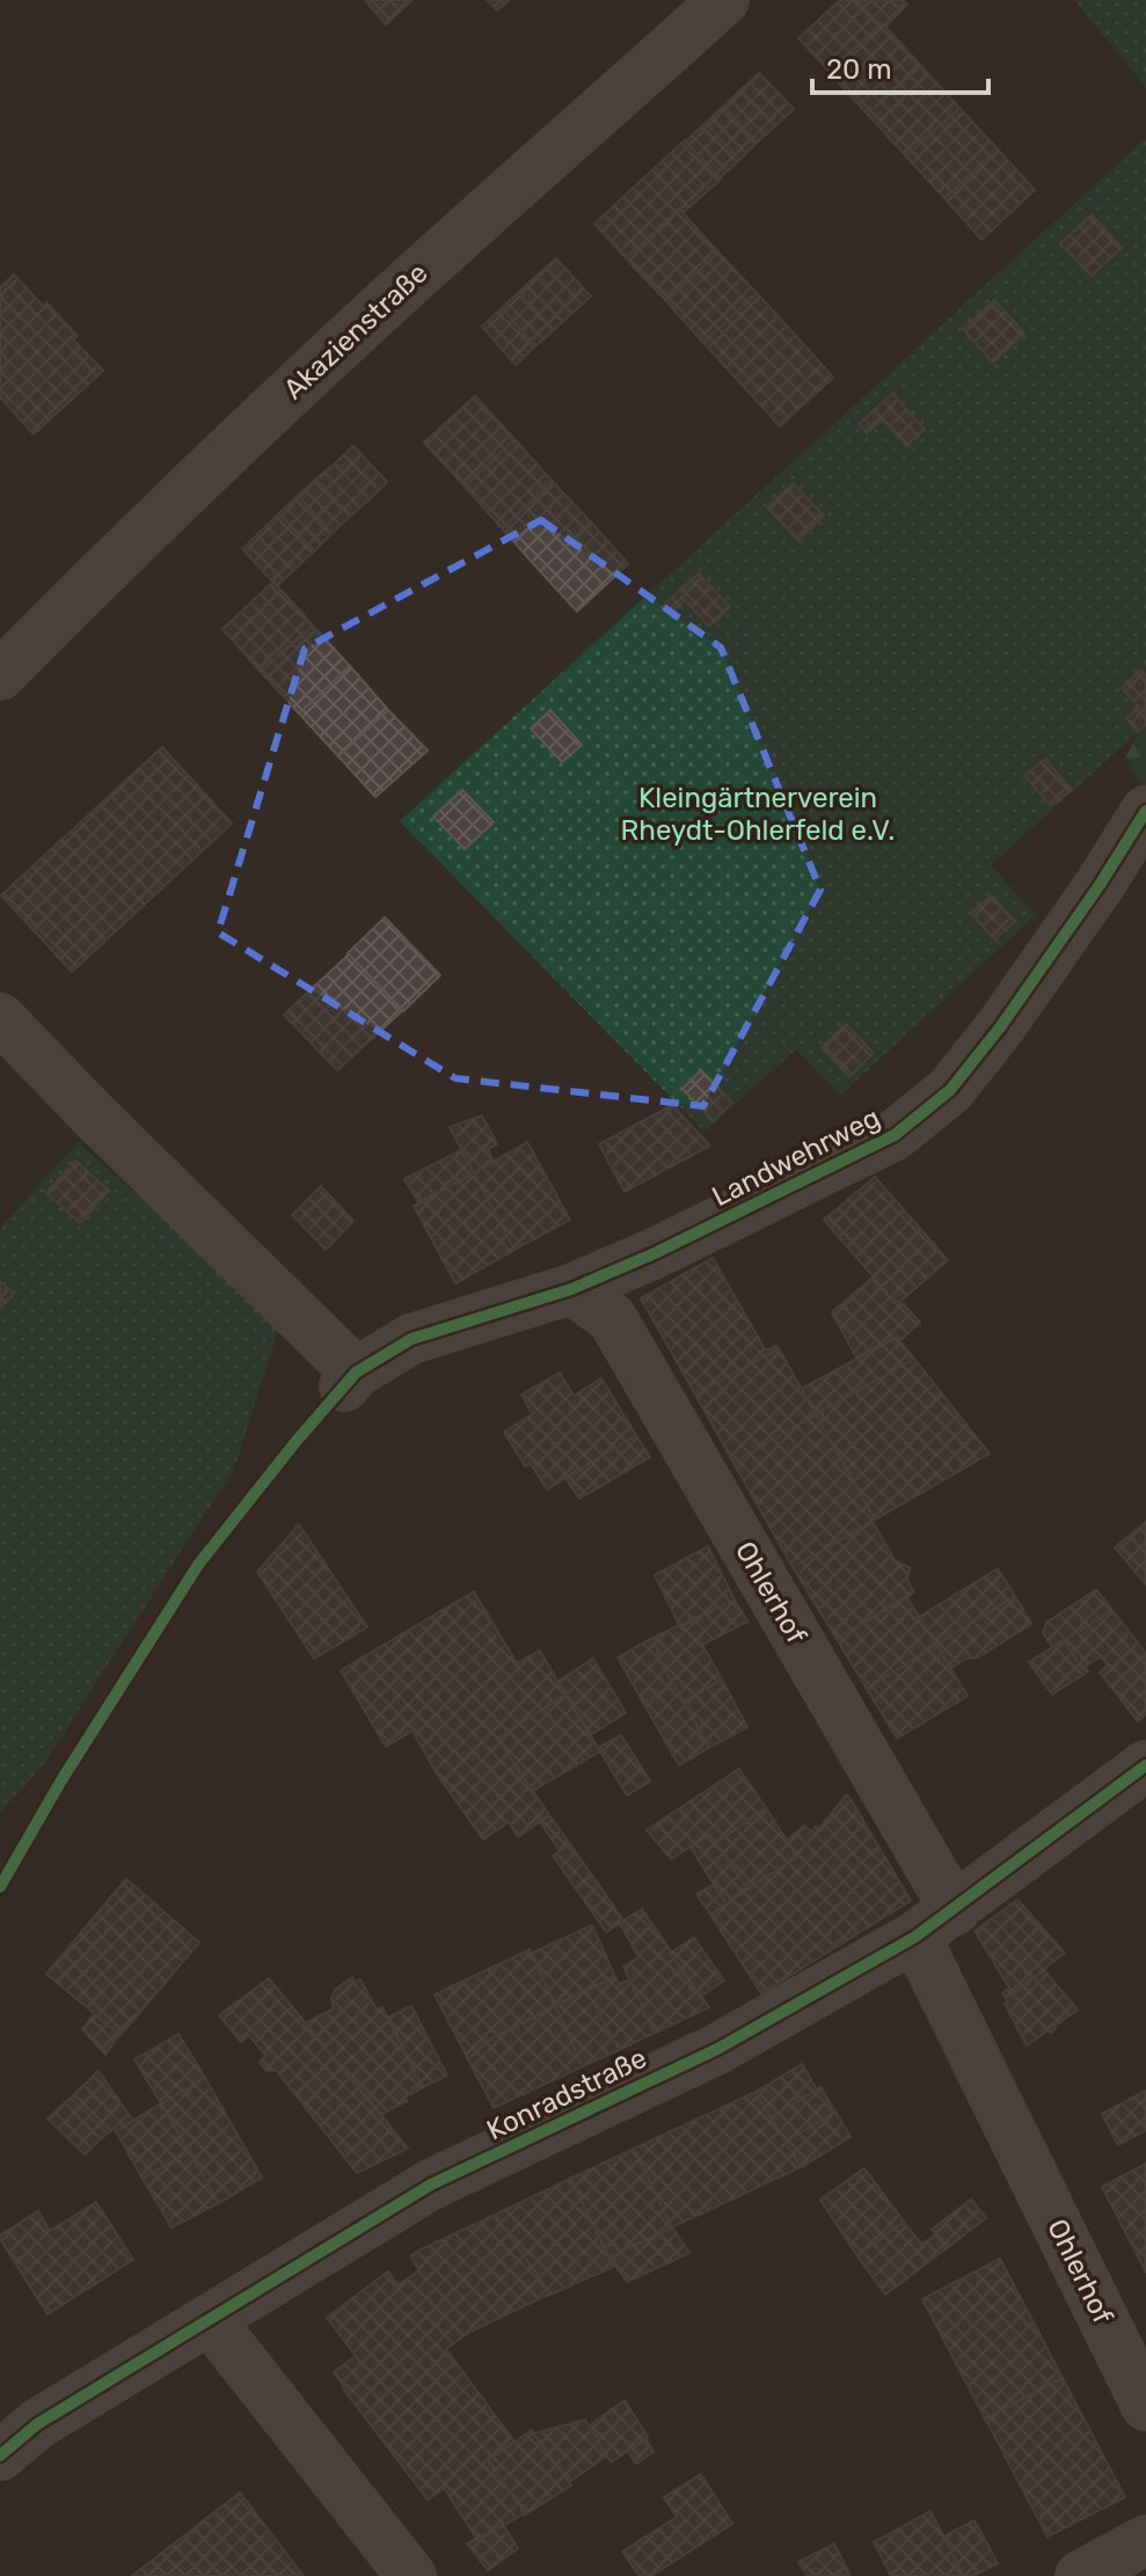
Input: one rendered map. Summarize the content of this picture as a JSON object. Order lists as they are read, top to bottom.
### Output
{
  "streets": {
    "street": [
      "Akazienstraße",
      "Landwehrweg",
      "Ohlerhof",
      "Konradstraße"
    ]
  },
  "crossings": [
    ["Landwehrweg", "Ohlerhof"],
    ["Ohlerhof", "Konradstraße"]
  ],
  "parks": ["Kleingärtnerverein Rheydt-Ohlerfeld e.V."],
  "scale_bar": "20 m"
}
